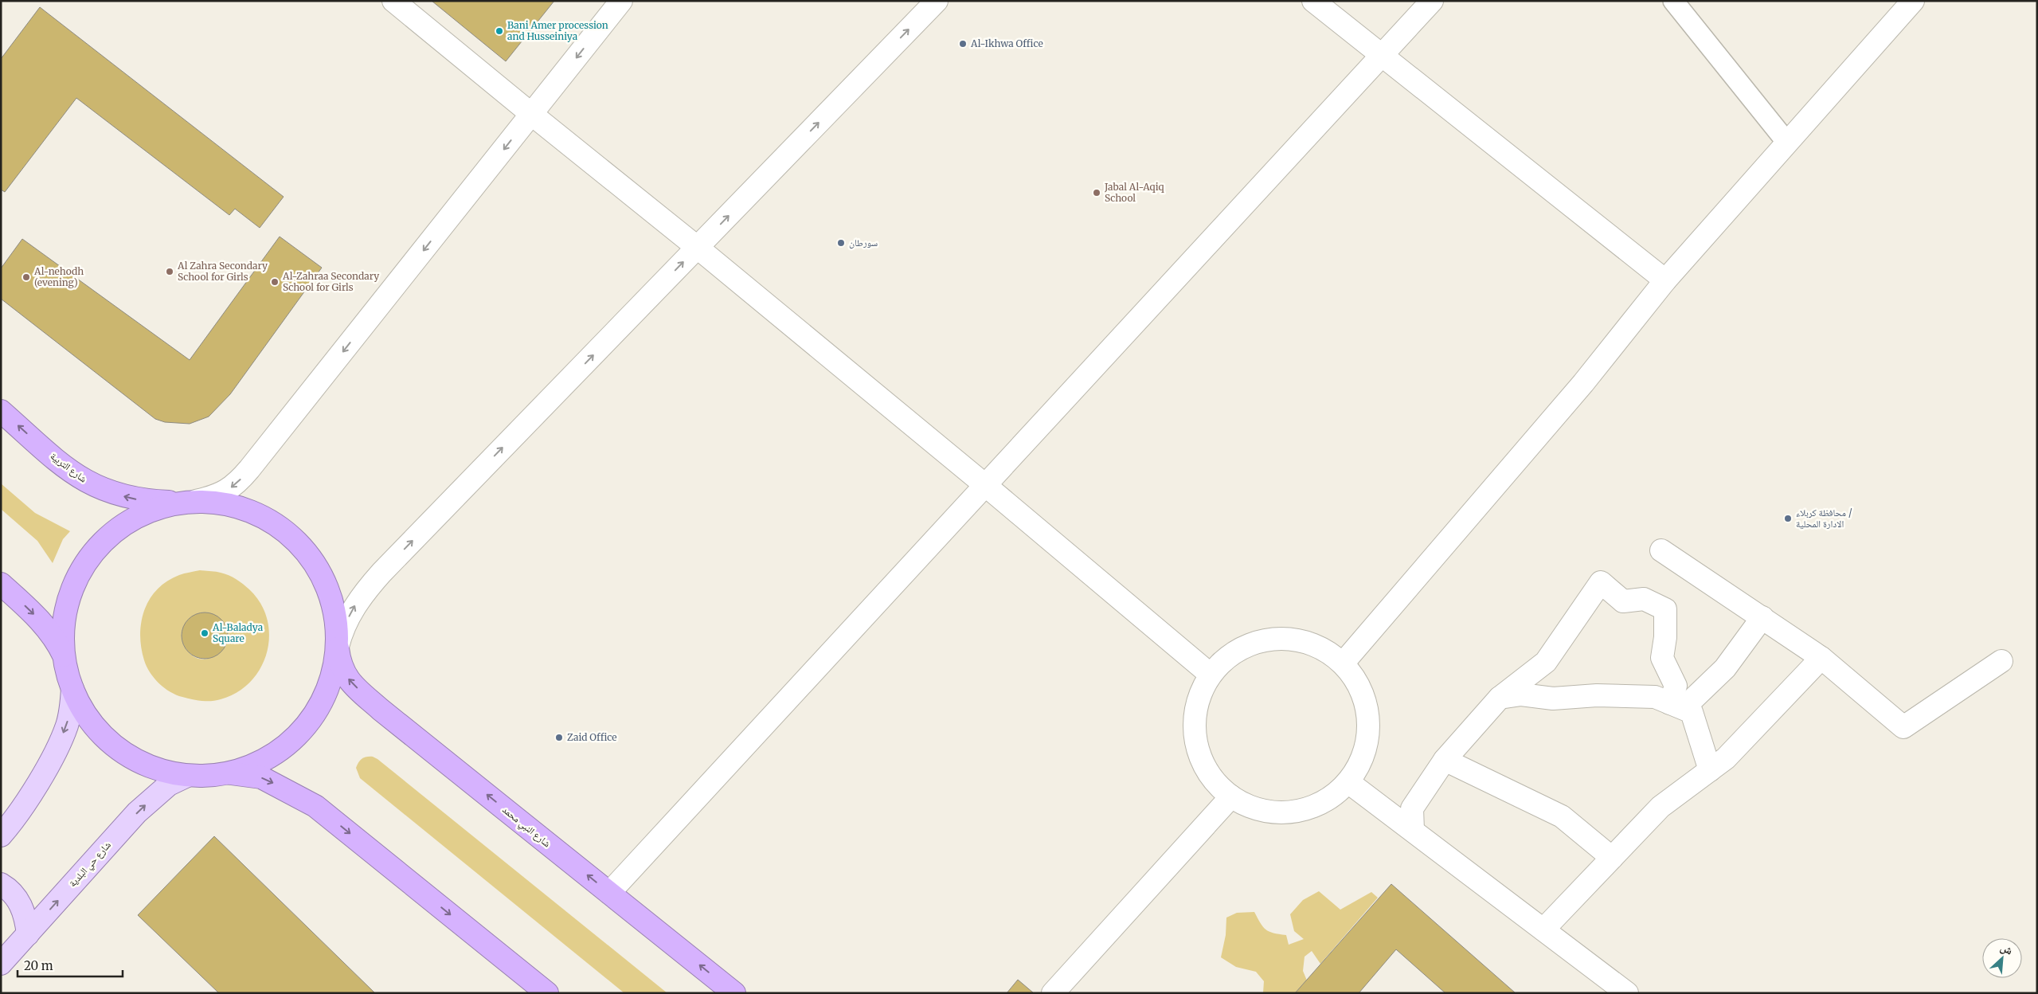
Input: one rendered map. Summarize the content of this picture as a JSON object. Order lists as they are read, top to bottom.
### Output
{
  "streets": {
    "highway": ["شارع التربية", "شارع النبي محمد"],
    "main road": ["شارع حي البلدية"]
  },
  "places": [
    "Bani Amer procession and Husseiniya",
    "Al-Ikhwa Office",
    "Jabal Al-Aqiq School",
    "سورطان",
    "Al Zahra Secondary School for Girls",
    "Al-nehodh (evening)",
    "Al-Zahraa Secondary School for Girls",
    "محافظة كربلاء / الادارة المحلية",
    "Al-Baladya Square",
    "Zaid Office"
  ],
  "scale_bar": "20 m",
  "north": "top right"
}
